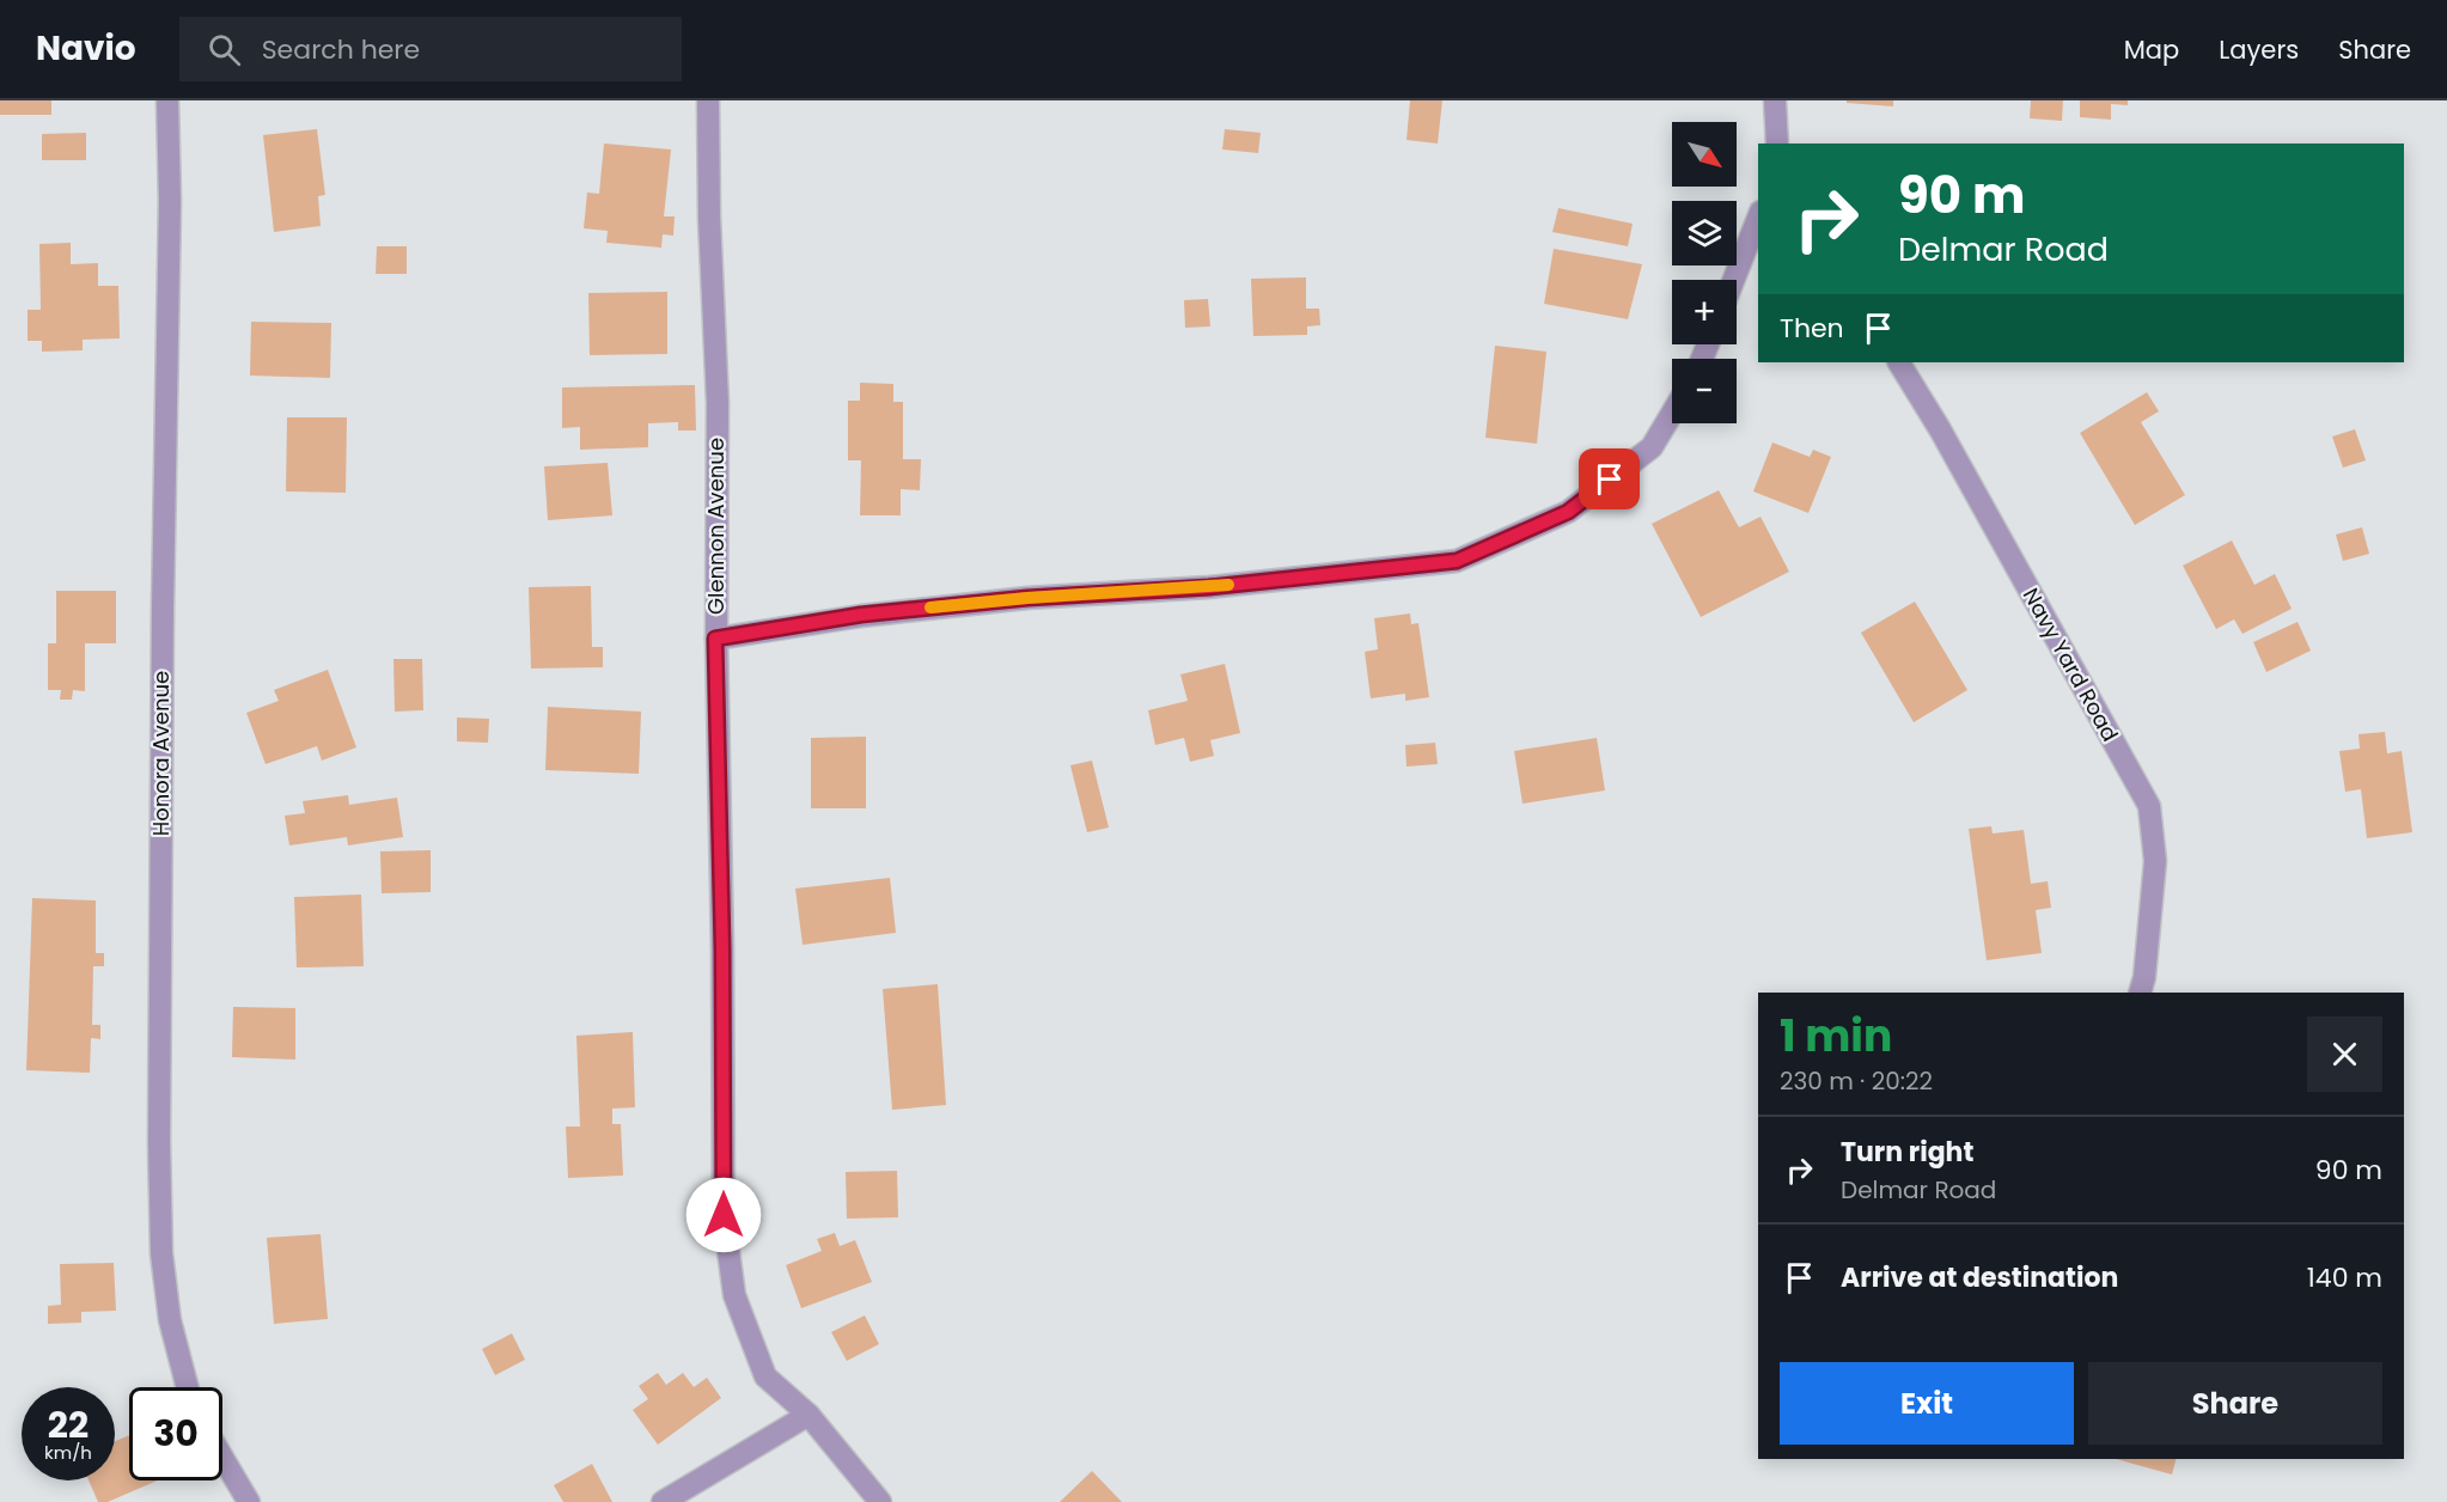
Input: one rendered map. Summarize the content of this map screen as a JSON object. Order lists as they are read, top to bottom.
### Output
{
  "streets": {
    "street": ["Glennon Avenue", "Navy Yard Road", "Honora Avenue"]
  },
  "north": "bottom right",
  "page": {
    "header": "Navio",
    "search": "Search here",
    "nav": ["Map", "Layers", "Share"],
    "map_buttons": ["+", "−"],
    "turn": ["90 m", "Delmar Road"],
    "then": "Then",
    "heading": ["1 min", "230 m · 20:22"],
    "list": [
      {
        "name": "Turn right",
        "note": "Delmar Road",
        "value": "90 m"
      },
      {
        "name": "Arrive at destination",
        "value": "140 m"
      }
    ],
    "buttons": ["Exit", "Share"],
    "speed": "22 km/h",
    "limit": "30"
  }
}
